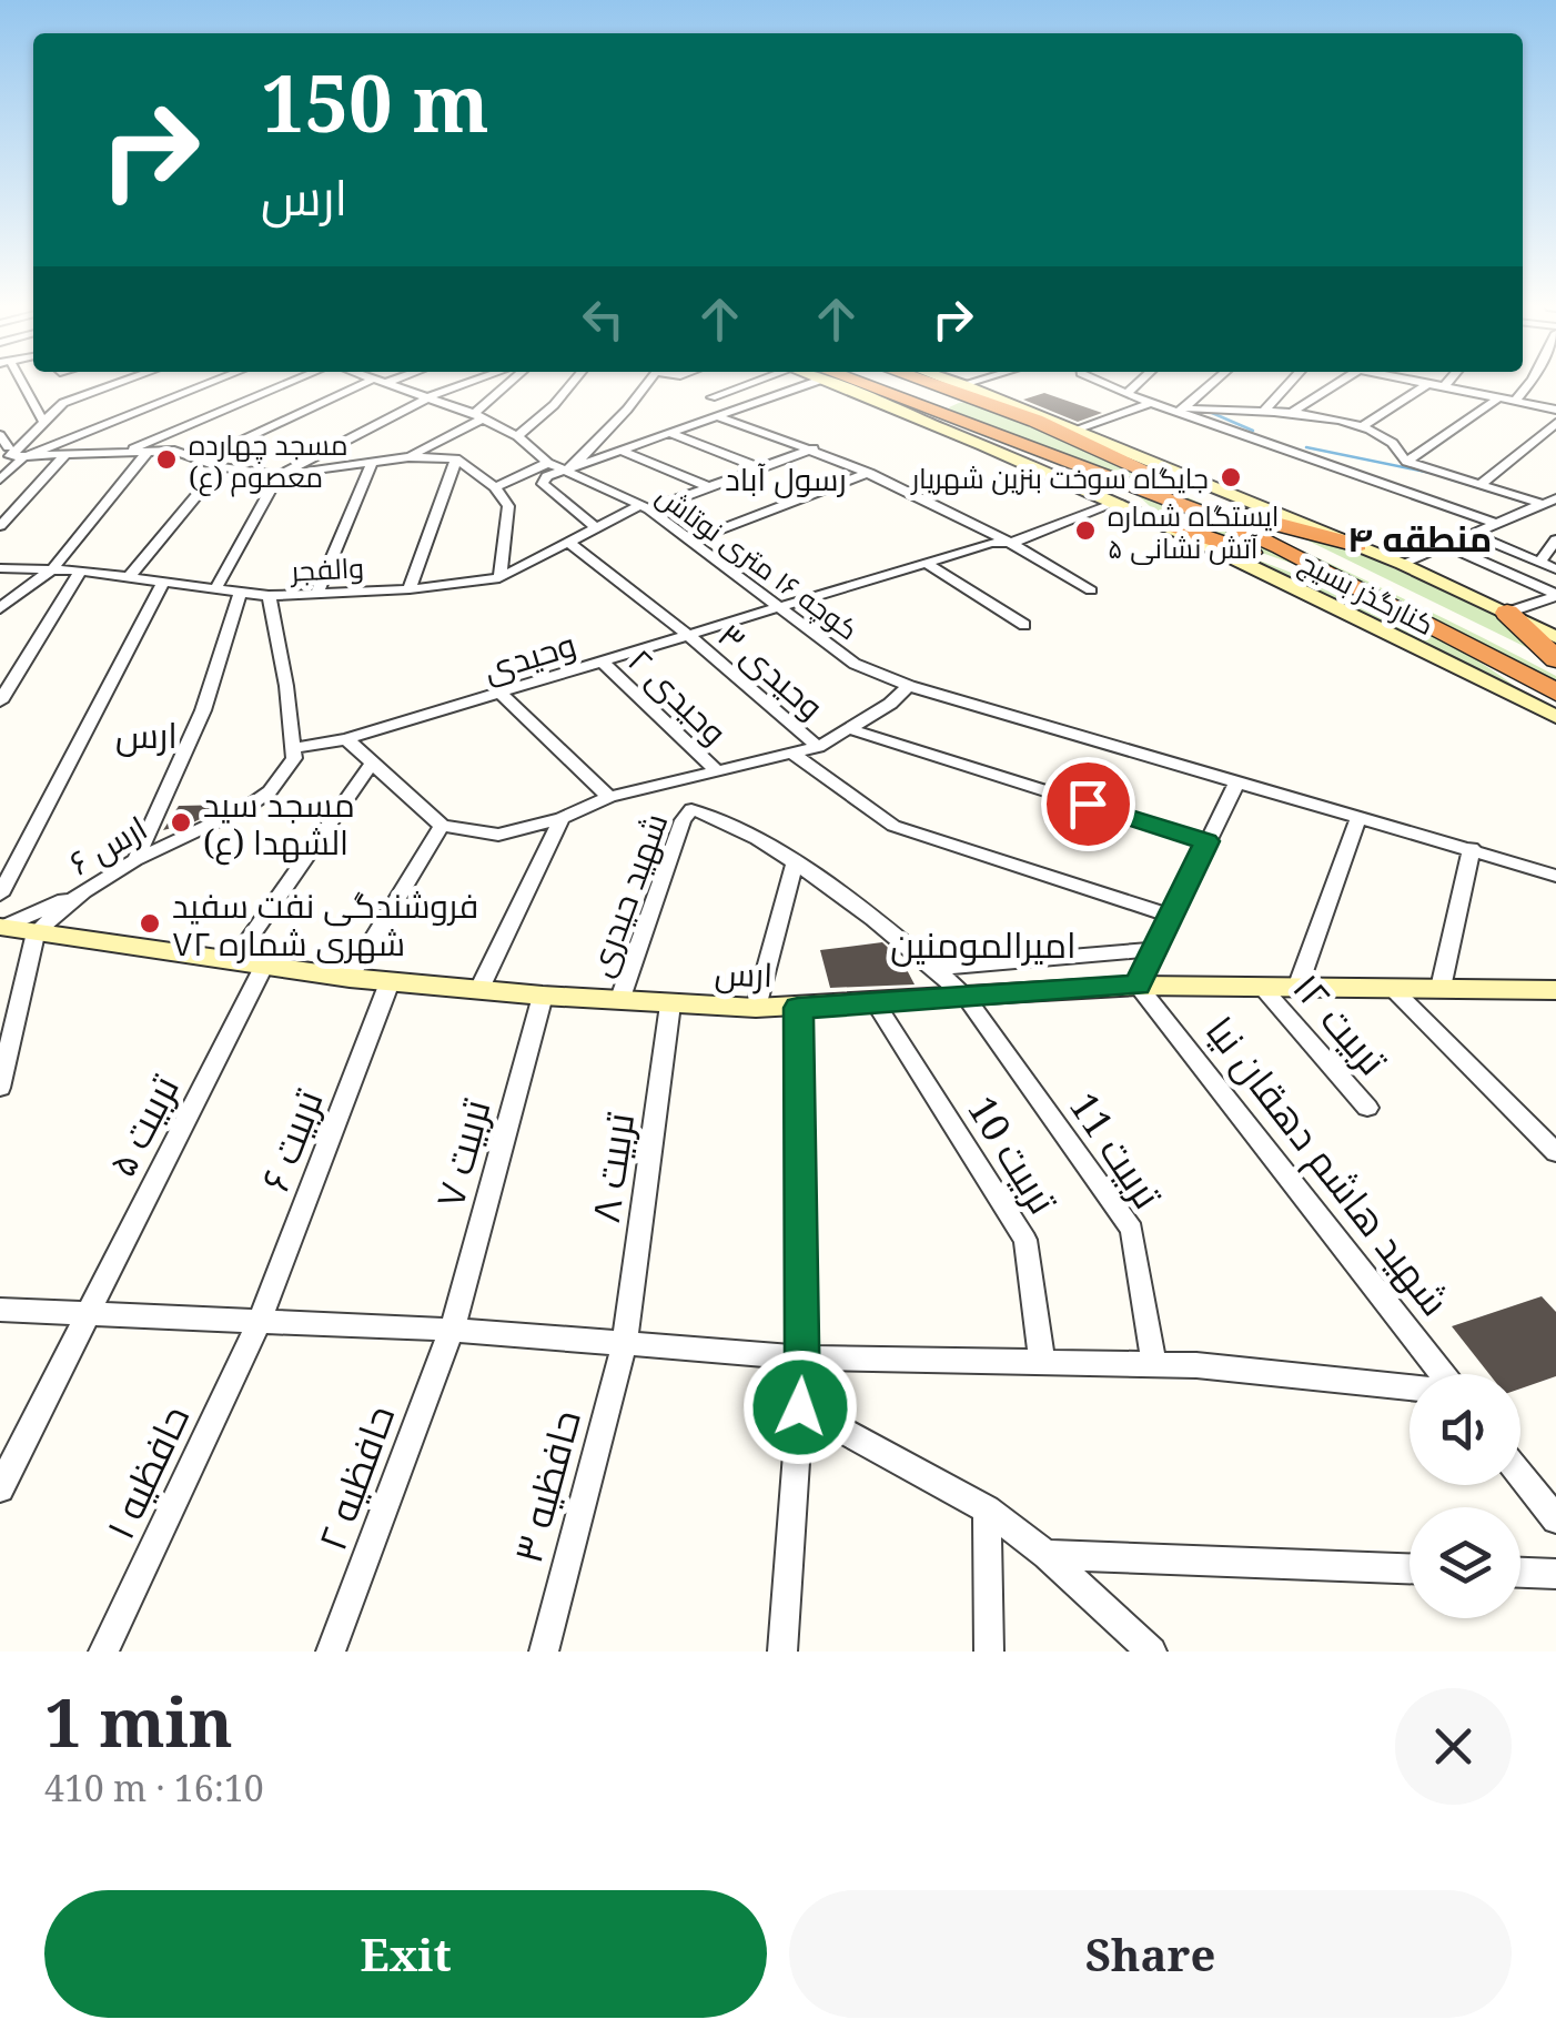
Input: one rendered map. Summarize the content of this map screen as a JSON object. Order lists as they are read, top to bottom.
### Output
{
  "streets": {
    "main road": ["کنارگذر بسیج", "ارس"],
    "street": [
      "کوچه ۱۶ متری نوتاش",
      "والفجر",
      "وحیدی",
      "وحیدی ۳",
      "وحیدی ۲",
      "ارس ۶",
      "شهید حیدری",
      "تربیت ۱۲",
      "تربیت ۵",
      "تربیت ۶",
      "تربیت 11",
      "تربیت ۷",
      "تربیت 10",
      "شهید هاشم دهقان نیا",
      "تربیت ۸",
      "حافظیه ۱",
      "حافظیه ۲",
      "حافظیه ۳"
    ]
  },
  "crossings": [
    ["کوچه ۱۶ متری نوتاش", "والفجر"],
    ["کوچه ۱۶ متری نوتاش", "وحیدی"],
    ["والفجر", "وحیدی ۳"],
    ["کنارگذر بسیج", "وحیدی"],
    ["وحیدی", "وحیدی ۳"],
    ["وحیدی", "وحیدی ۲"],
    ["وحیدی", "ارس ۶"],
    ["ارس ۶", "ارس"],
    ["شهید حیدری", "ارس"],
    ["شهید حیدری", "تربیت 11"],
    ["ارس", "تربیت ۱۲"],
    ["ارس", "تربیت ۵"],
    ["ارس", "تربیت ۶"],
    ["ارس", "تربیت 11"],
    ["ارس", "تربیت ۷"],
    ["ارس", "تربیت 10"],
    ["ارس", "شهید هاشم دهقان نیا"],
    ["ارس", "تربیت ۸"],
    ["تربیت ۶", "حافظیه ۱"],
    ["تربیت ۷", "حافظیه ۲"],
    ["تربیت ۸", "حافظیه ۳"]
  ],
  "districts": [
    "رسول آباد",
    "منطقه ۴",
    "ارس",
    "امیرالمومنین"
  ],
  "places": [
    "مسجد چهارده معصوم (ع)",
    "جایگاه سوخت بنزین شهریار",
    "ایستگاه شماره ۵ آتش نشانی",
    "مسجد سید الشهدا (ع)",
    "فروشندگی نفت سفید شهری شماره ۷۲"
  ],
  "page": {
    "turn": ["150 m", "ارس"],
    "heading": ["1 min", "410 m · 16:10"],
    "buttons": ["Exit", "Share"]
  }
}
